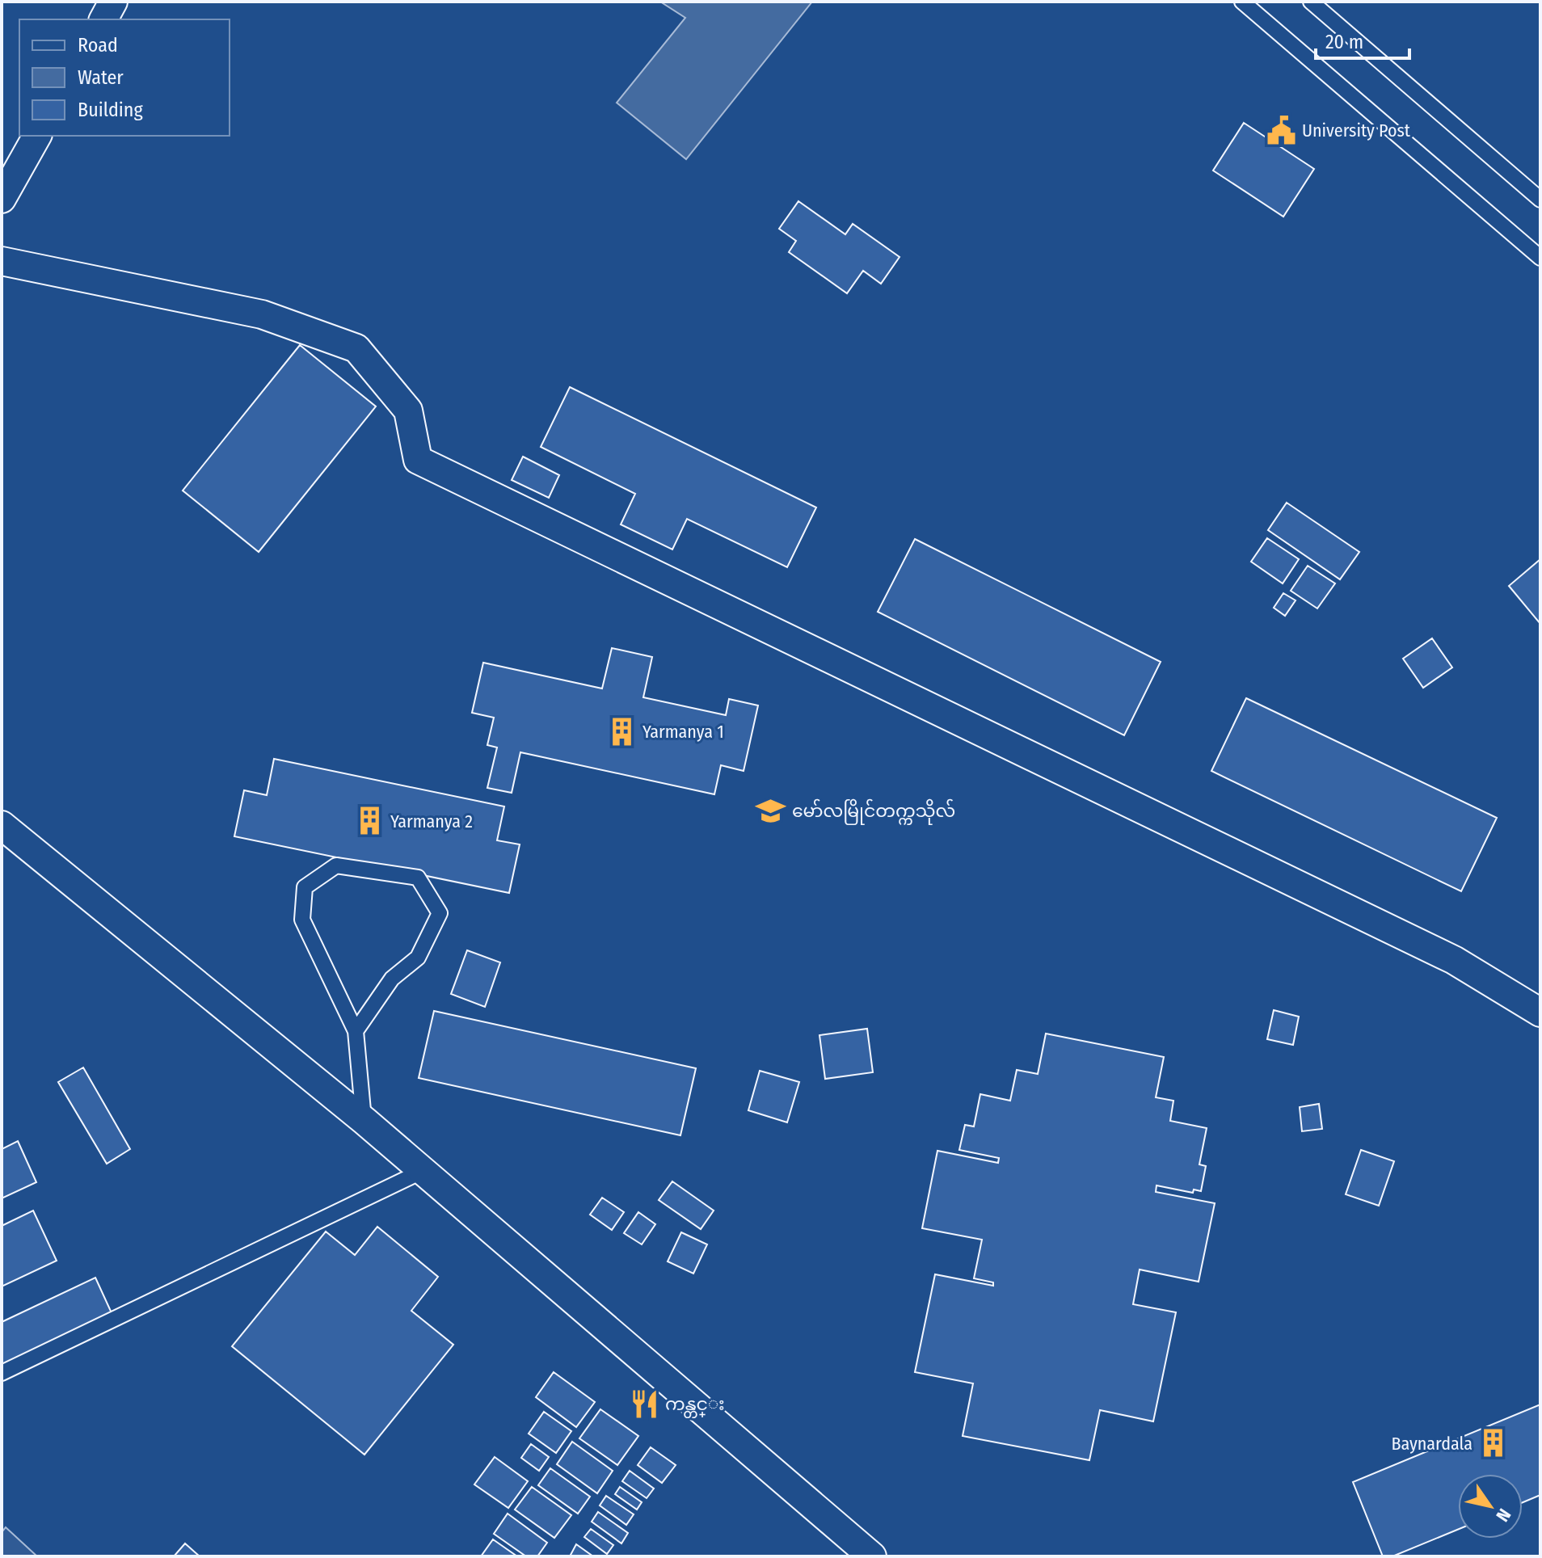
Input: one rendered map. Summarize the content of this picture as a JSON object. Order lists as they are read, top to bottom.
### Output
{
  "places": {
    "public building": ["University Post"],
    "building": ["Yarmanya 1", "Yarmanya 2", "Baynardala"],
    "school or university": ["မော်လမြိုင်တက္ကသိုလ်"],
    "restaurant": ["ကန္တင္း"]
  },
  "legend": ["Road", "Water", "Building"],
  "scale_bar": "20 m",
  "north": "bottom right"
}
